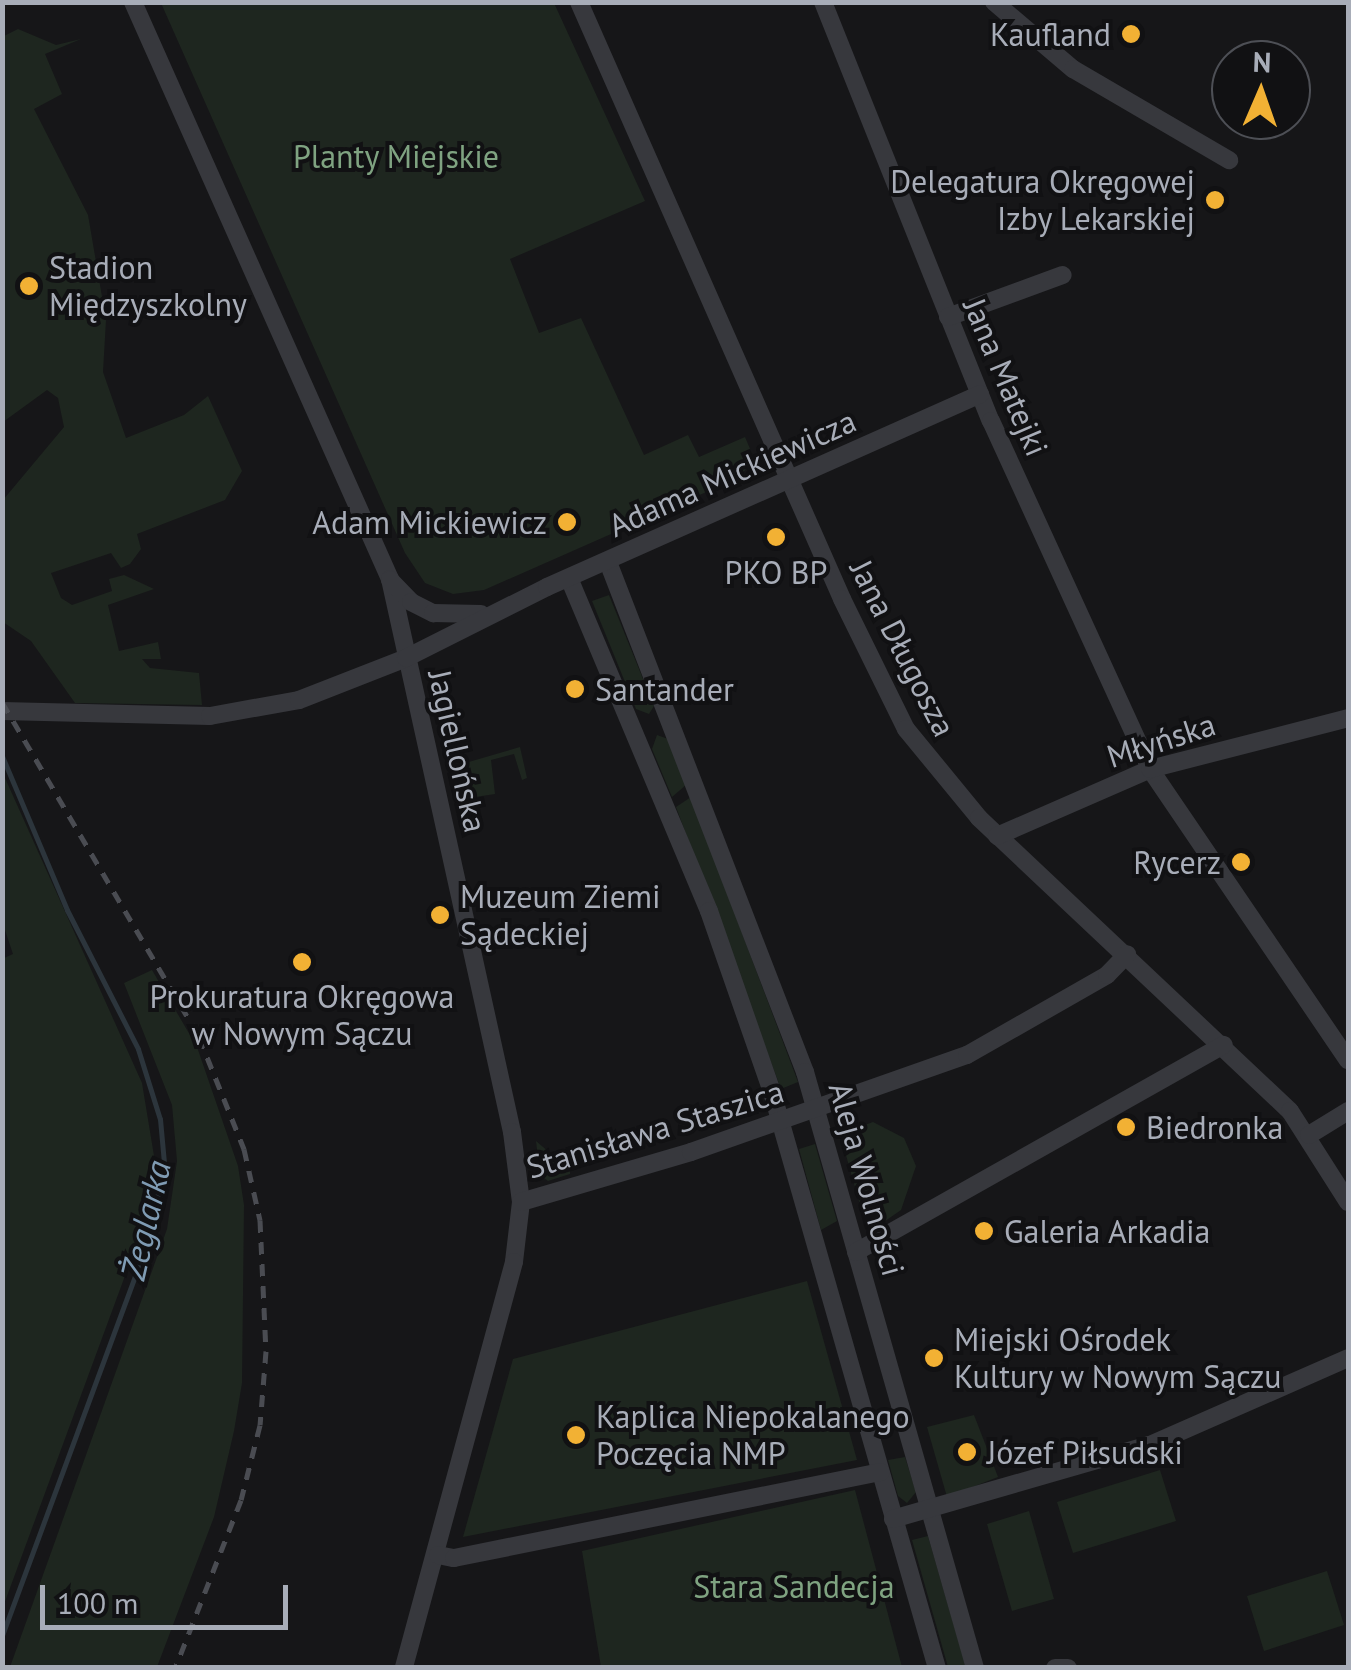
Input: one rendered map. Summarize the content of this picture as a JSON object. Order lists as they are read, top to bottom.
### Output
{
  "streets": {
    "street": [
      "Jana Matejki",
      "Adama Mickiewicza",
      "Jana Długosza",
      "Młyńska",
      "Jagiellońska",
      "Stanisława Staszica",
      "Aleja Wolności"
    ]
  },
  "crossings": [
    ["Jana Matejki", "Adama Mickiewicza"],
    ["Jana Matejki", "Młyńska"],
    ["Adama Mickiewicza", "Jana Długosza"],
    ["Adama Mickiewicza", "Jagiellońska"],
    ["Adama Mickiewicza", "Aleja Wolności"],
    ["Jana Długosza", "Młyńska"],
    ["Jana Długosza", "Stanisława Staszica"],
    ["Jagiellońska", "Stanisława Staszica"],
    ["Stanisława Staszica", "Aleja Wolności"]
  ],
  "water": ["Żeglarka"],
  "parks": ["Planty Miejskie", "Stara Sandecja"],
  "places": [
    "Kaufland",
    "Delegatura Okręgowej Izby Lekarskiej",
    "Stadion Międzyszkolny",
    "Adam Mickiewicz",
    "PKO BP",
    "Santander",
    "Rycerz",
    "Muzeum Ziemi Sądeckiej",
    "Prokuratura Okręgowa w Nowym Sączu",
    "Biedronka",
    "Galeria Arkadia",
    "Miejski Ośrodek Kultury w Nowym Sączu",
    "Kaplica Niepokalanego Poczęcia NMP",
    "Józef Piłsudski"
  ],
  "scale_bar": "100 m",
  "north": "top"
}
